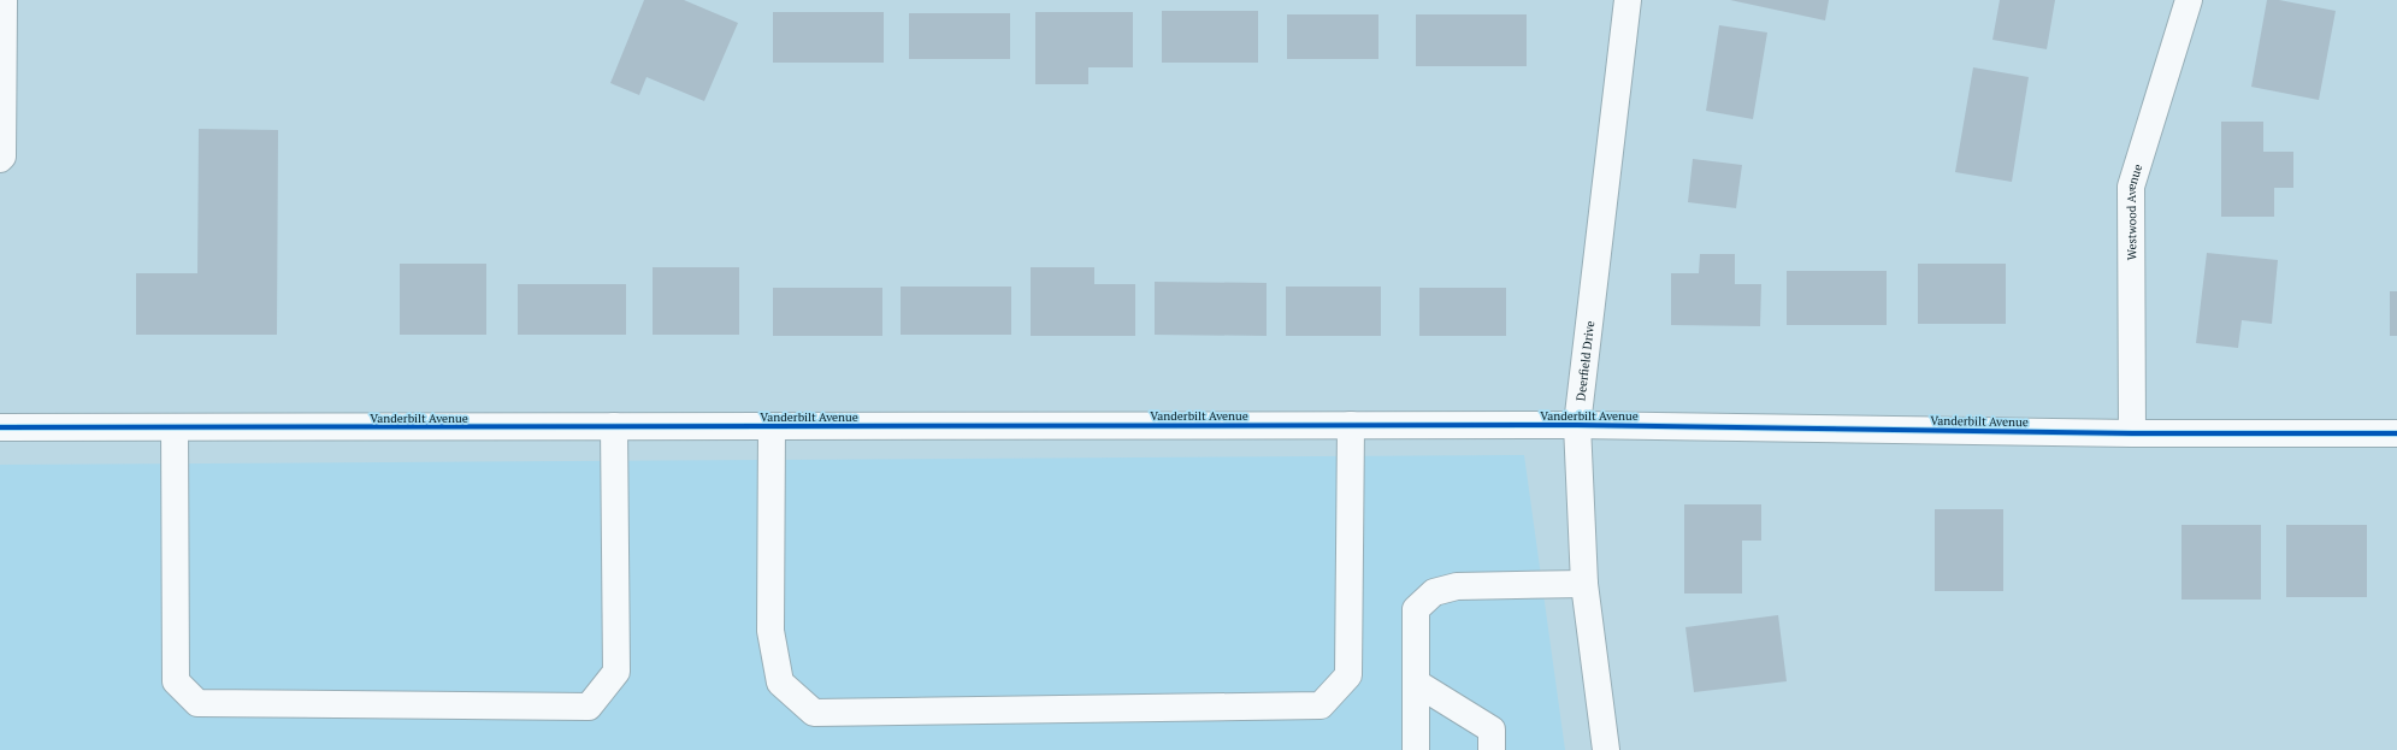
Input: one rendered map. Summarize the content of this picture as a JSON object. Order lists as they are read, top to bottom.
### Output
{
  "streets": {
    "street": ["Westwood Avenue", "Deerfield Drive", "Vanderbilt Avenue"]
  },
  "crossings": [
    ["Westwood Avenue", "Vanderbilt Avenue"],
    ["Deerfield Drive", "Vanderbilt Avenue"]
  ]
}
